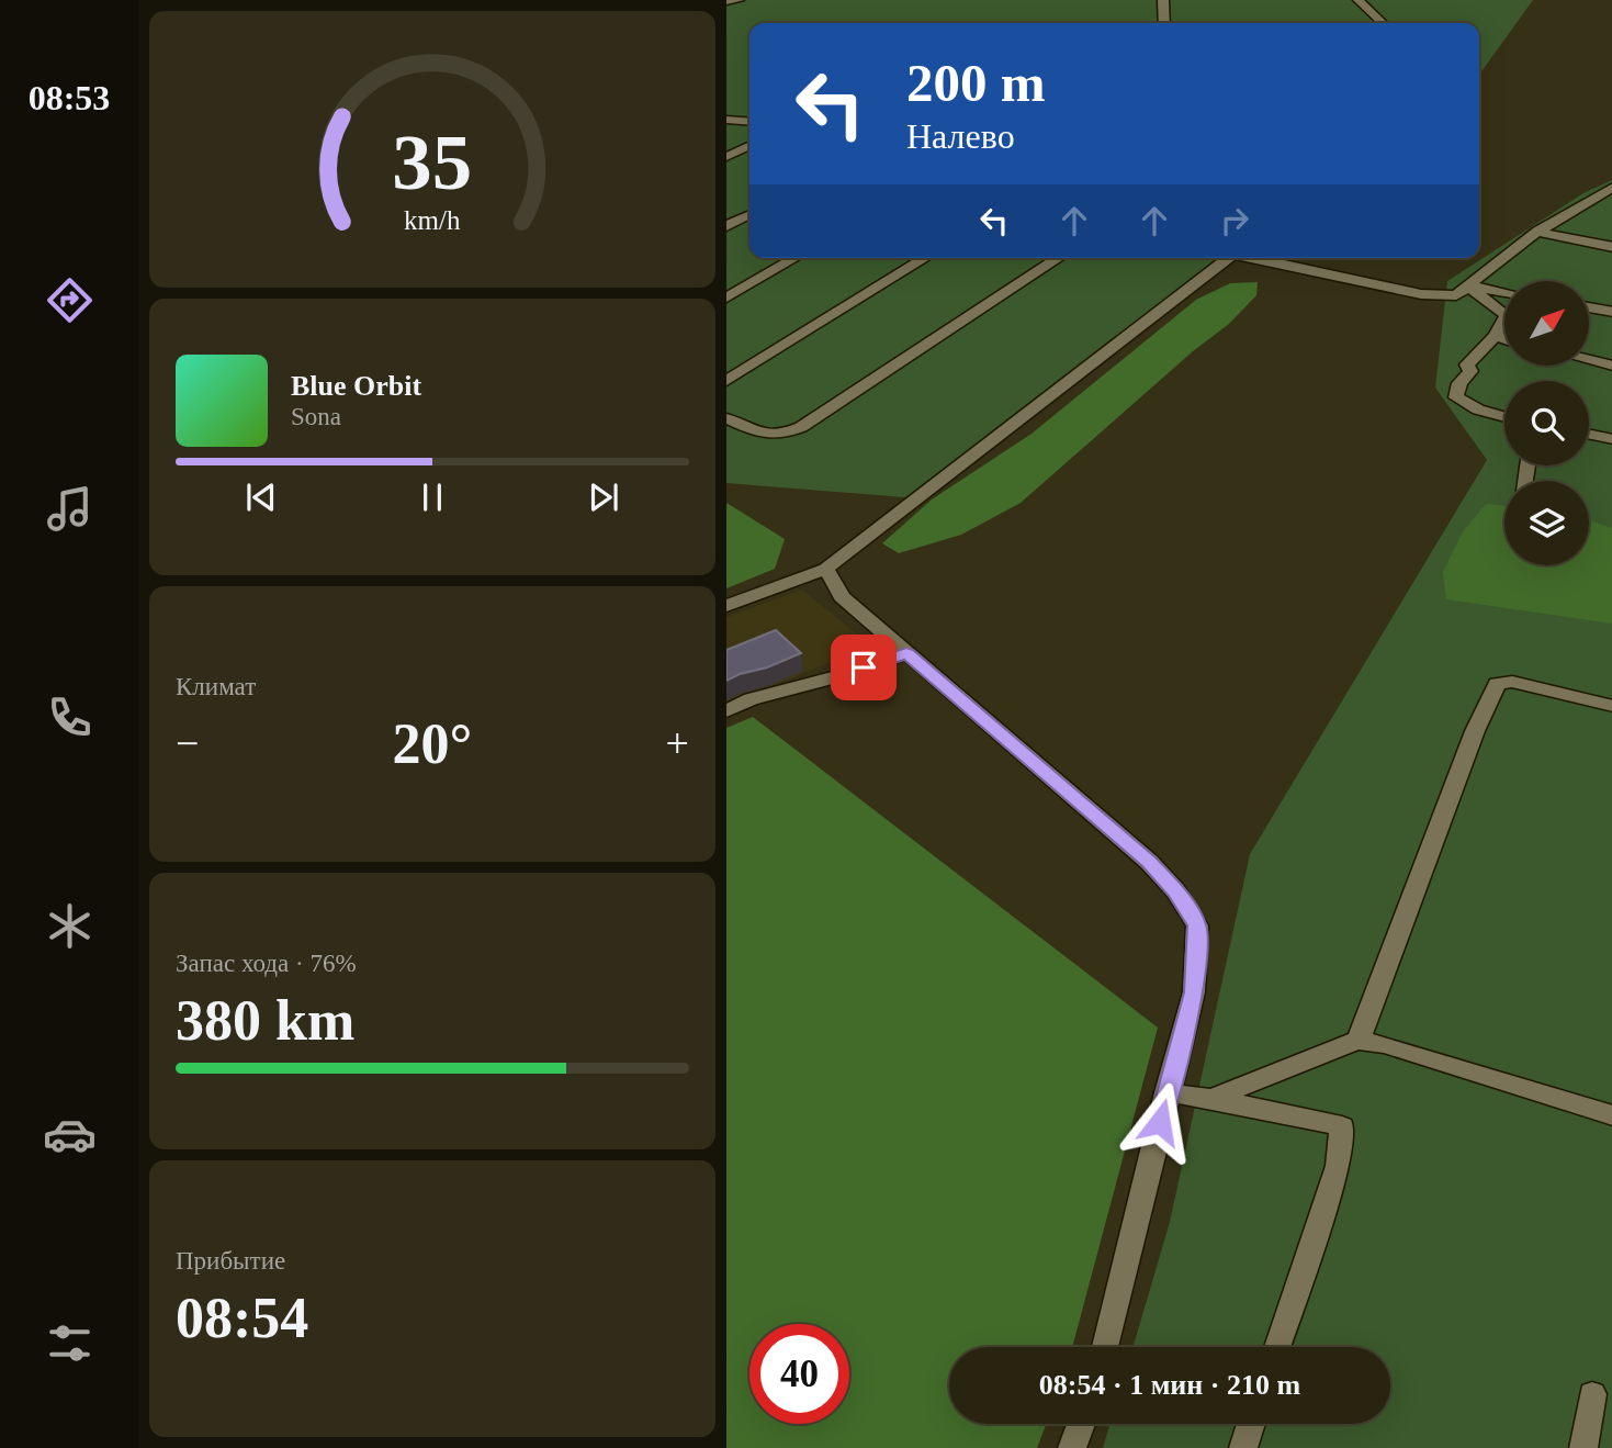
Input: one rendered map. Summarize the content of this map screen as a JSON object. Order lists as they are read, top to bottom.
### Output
{
  "north": "top right",
  "page": {
    "tabs": "08:53",
    "turn": ["200 m", "Налево"],
    "song": ["Blue Orbit", "Sona"],
    "tile": [
      "Климат",
      ["Запас хода · 76%", "380 km"],
      ["Прибытие", "08:54"]
    ],
    "heat": ["−", "20°", "+"],
    "limit": "40",
    "trip": "08:54 · 1 мин · 210 m",
    "gauge": ["35", "km/h"]
  }
}
